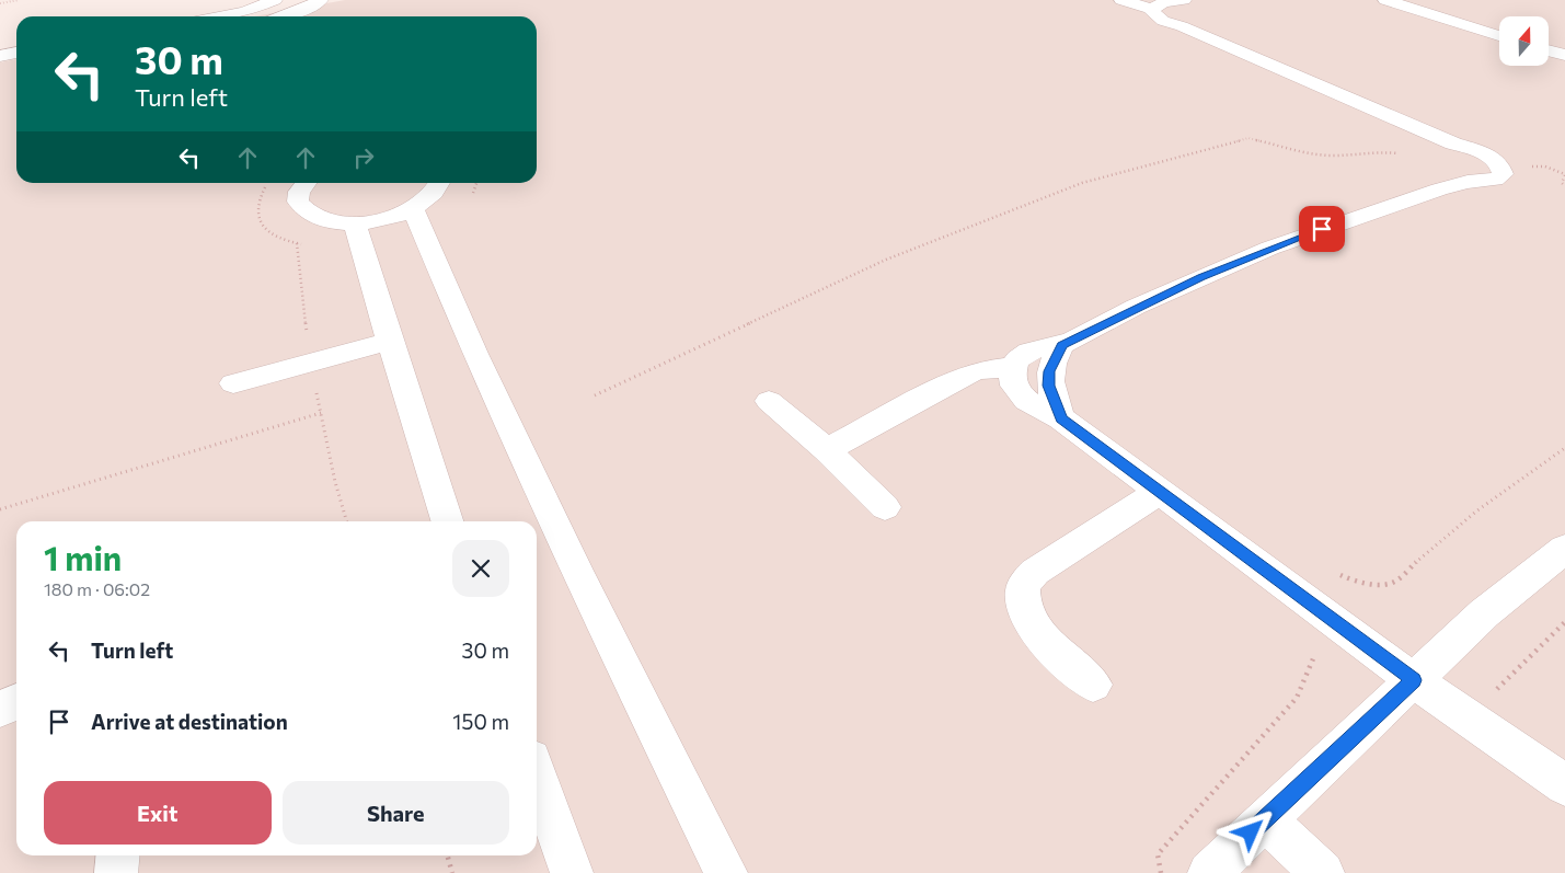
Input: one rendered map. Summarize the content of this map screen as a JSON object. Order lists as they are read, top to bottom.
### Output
{
  "north": "top",
  "page": {
    "turn": ["30 m", "Turn left"],
    "heading": ["1 min", "180 m · 06:02"],
    "list": [
      {
        "name": "Turn left",
        "value": "30 m"
      },
      {
        "name": "Arrive at destination",
        "value": "150 m"
      }
    ],
    "buttons": ["Exit", "Share"]
  }
}
